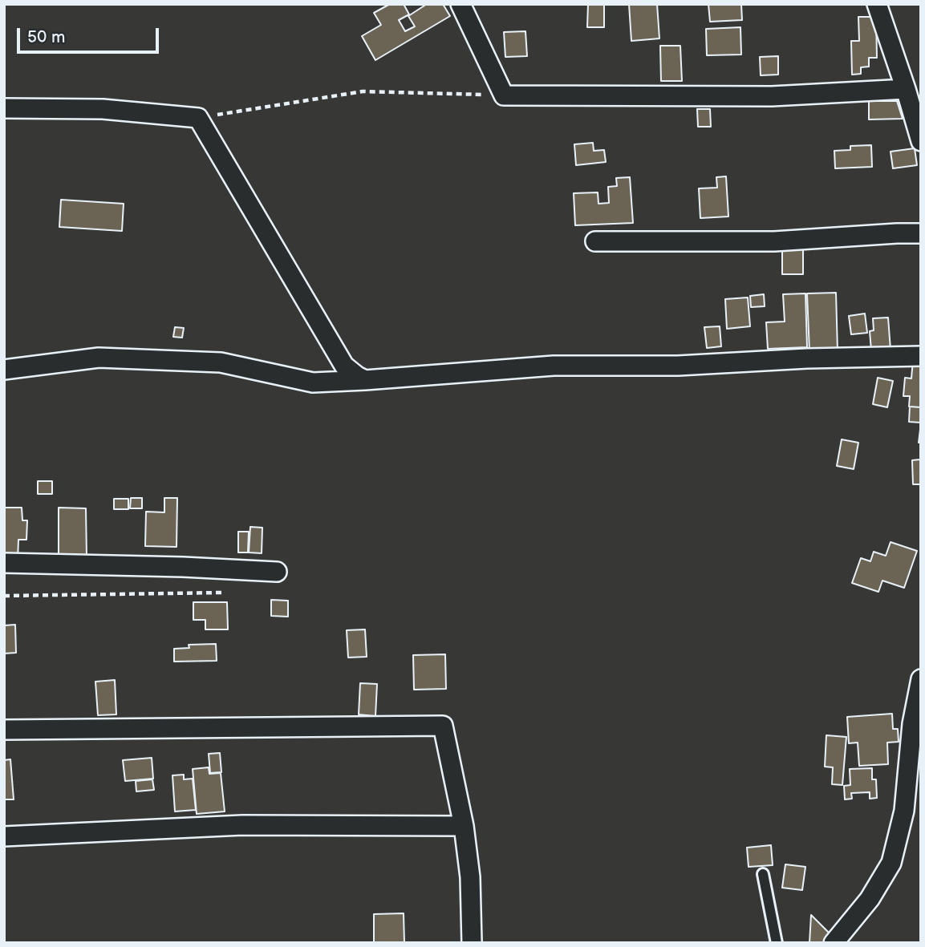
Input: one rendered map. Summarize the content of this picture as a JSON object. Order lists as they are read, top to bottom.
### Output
{
  "scale_bar": "50 m"
}
